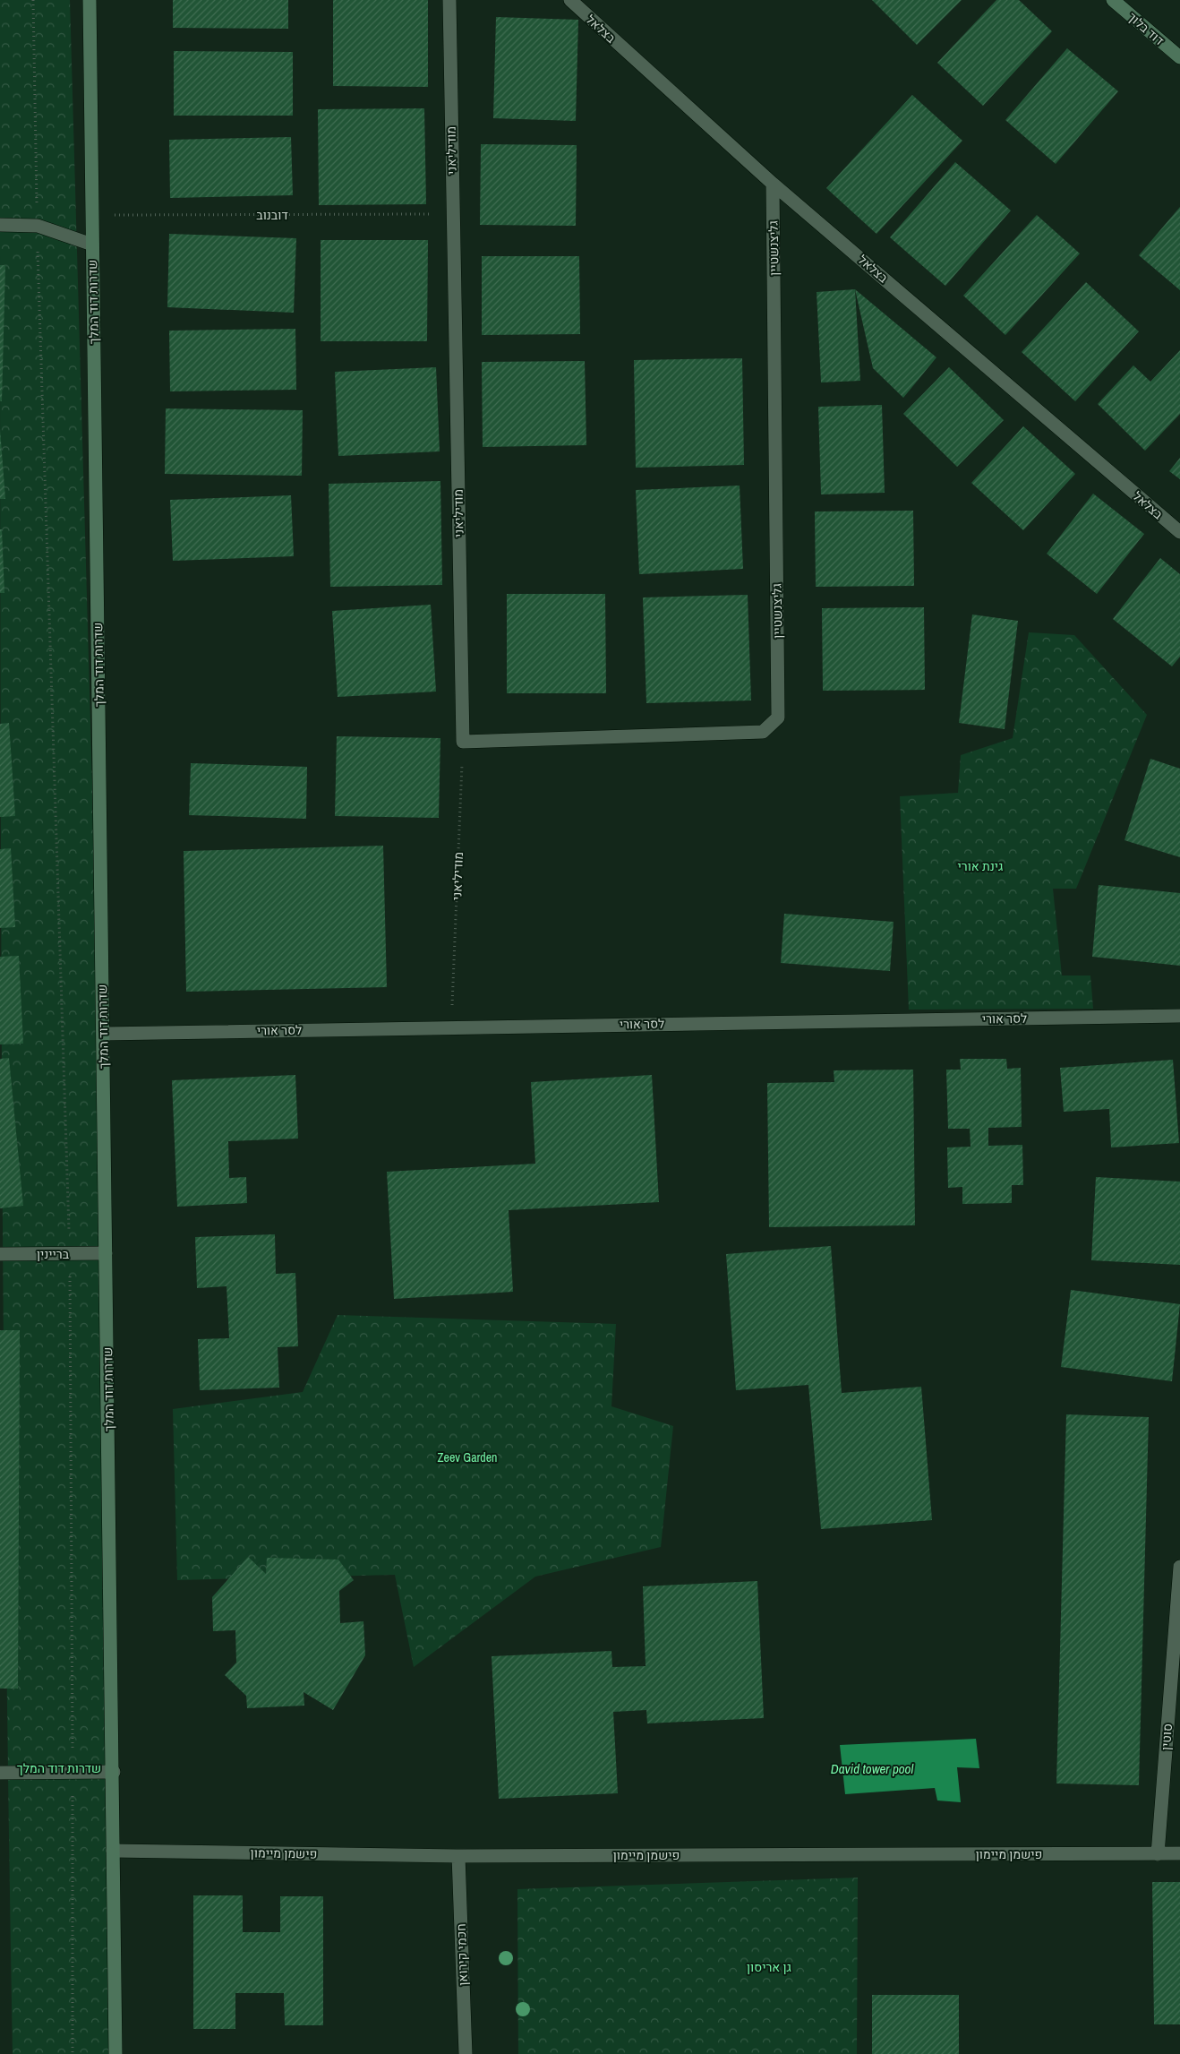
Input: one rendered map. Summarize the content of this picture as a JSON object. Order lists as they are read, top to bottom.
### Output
{
  "streets": {
    "street": [
      "בצלאל",
      "דוד בלוך",
      "מודיליאני",
      "גליצנשטיין",
      "שדרות דוד המלך",
      "לסר אורי",
      "בריינין",
      "סוטין",
      "פישמן מיימון",
      "חכמי קירואן"
    ],
    "path": ["דובנוב"]
  },
  "crossings": [
    ["בצלאל", "גליצנשטיין"],
    ["מודיליאני", "דובנוב"],
    ["מודיליאני", "גליצנשטיין"],
    ["מודיליאני", "לסר אורי"],
    ["דובנוב", "שדרות דוד המלך"],
    ["שדרות דוד המלך", "לסר אורי"],
    ["שדרות דוד המלך", "בריינין"],
    ["שדרות דוד המלך", "פישמן מיימון"],
    ["סוטין", "פישמן מיימון"],
    ["פישמן מיימון", "חכמי קירואן"]
  ],
  "water": ["David tower pool"],
  "parks": [
    "גינת אורי",
    "Zeev Garden",
    "שדרות דוד המלך",
    "גן אריסון"
  ]
}
